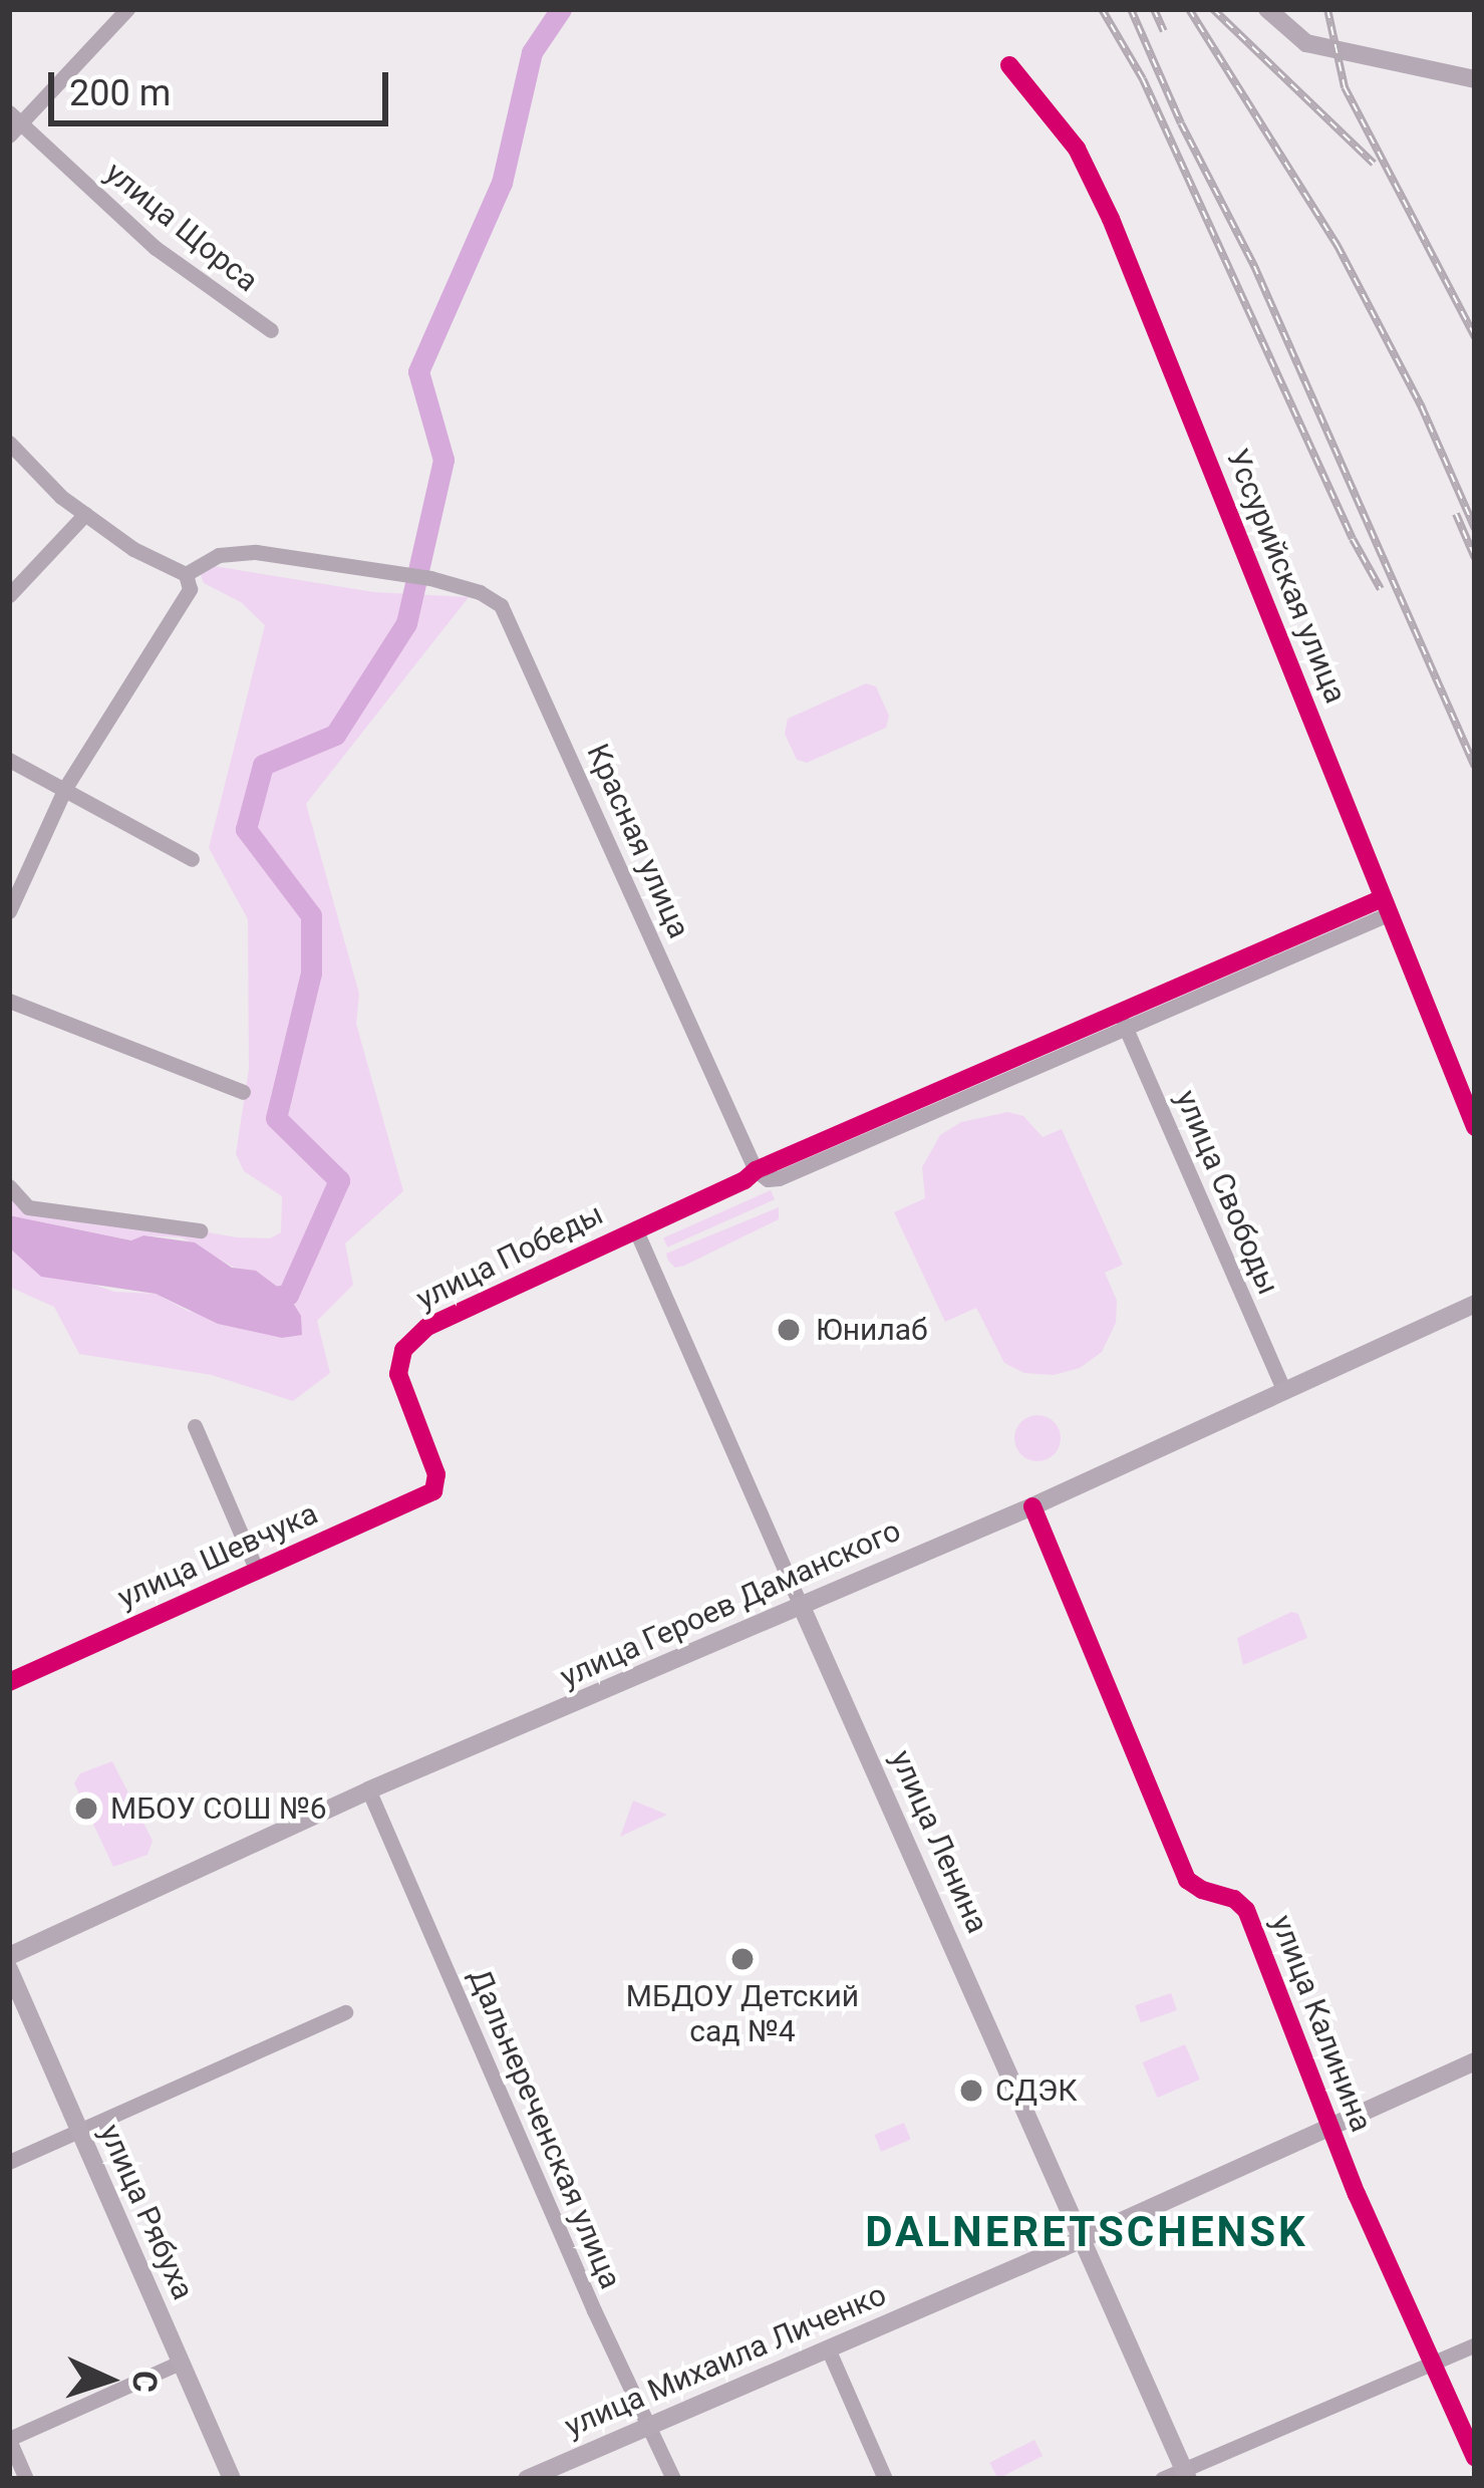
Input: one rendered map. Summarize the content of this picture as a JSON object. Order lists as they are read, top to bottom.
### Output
{
  "streets": {
    "main road": [
      "улица Героев Даманского",
      "улица Ленина",
      "улица Рябуха",
      "улица Михаила Личенко"
    ],
    "street": [
      "улица Щорса",
      "Уссурийская улица",
      "Красная улица",
      "улица Свободы",
      "улица Победы",
      "улица Шевчука",
      "улица Калинина",
      "Дальнереченская улица"
    ]
  },
  "crossings": [
    ["улица Свободы", "улица Героев Даманского"],
    ["улица Победы", "улица Шевчука"],
    ["улица Победы", "улица Ленина"],
    ["улица Героев Даманского", "улица Ленина"],
    ["улица Героев Даманского", "улица Калинина"],
    ["улица Ленина", "улица Михаила Личенко"],
    ["улица Калинина", "улица Михаила Личенко"],
    ["Дальнереченская улица", "улица Михаила Личенко"]
  ],
  "districts": ["DALNERETSCHENSK"],
  "places": [
    "Юнилаб",
    "МБОУ СОШ №6",
    "МБДОУ Детский сад №4",
    "СДЭК"
  ],
  "scale_bar": "200 m",
  "north": "right"
}
